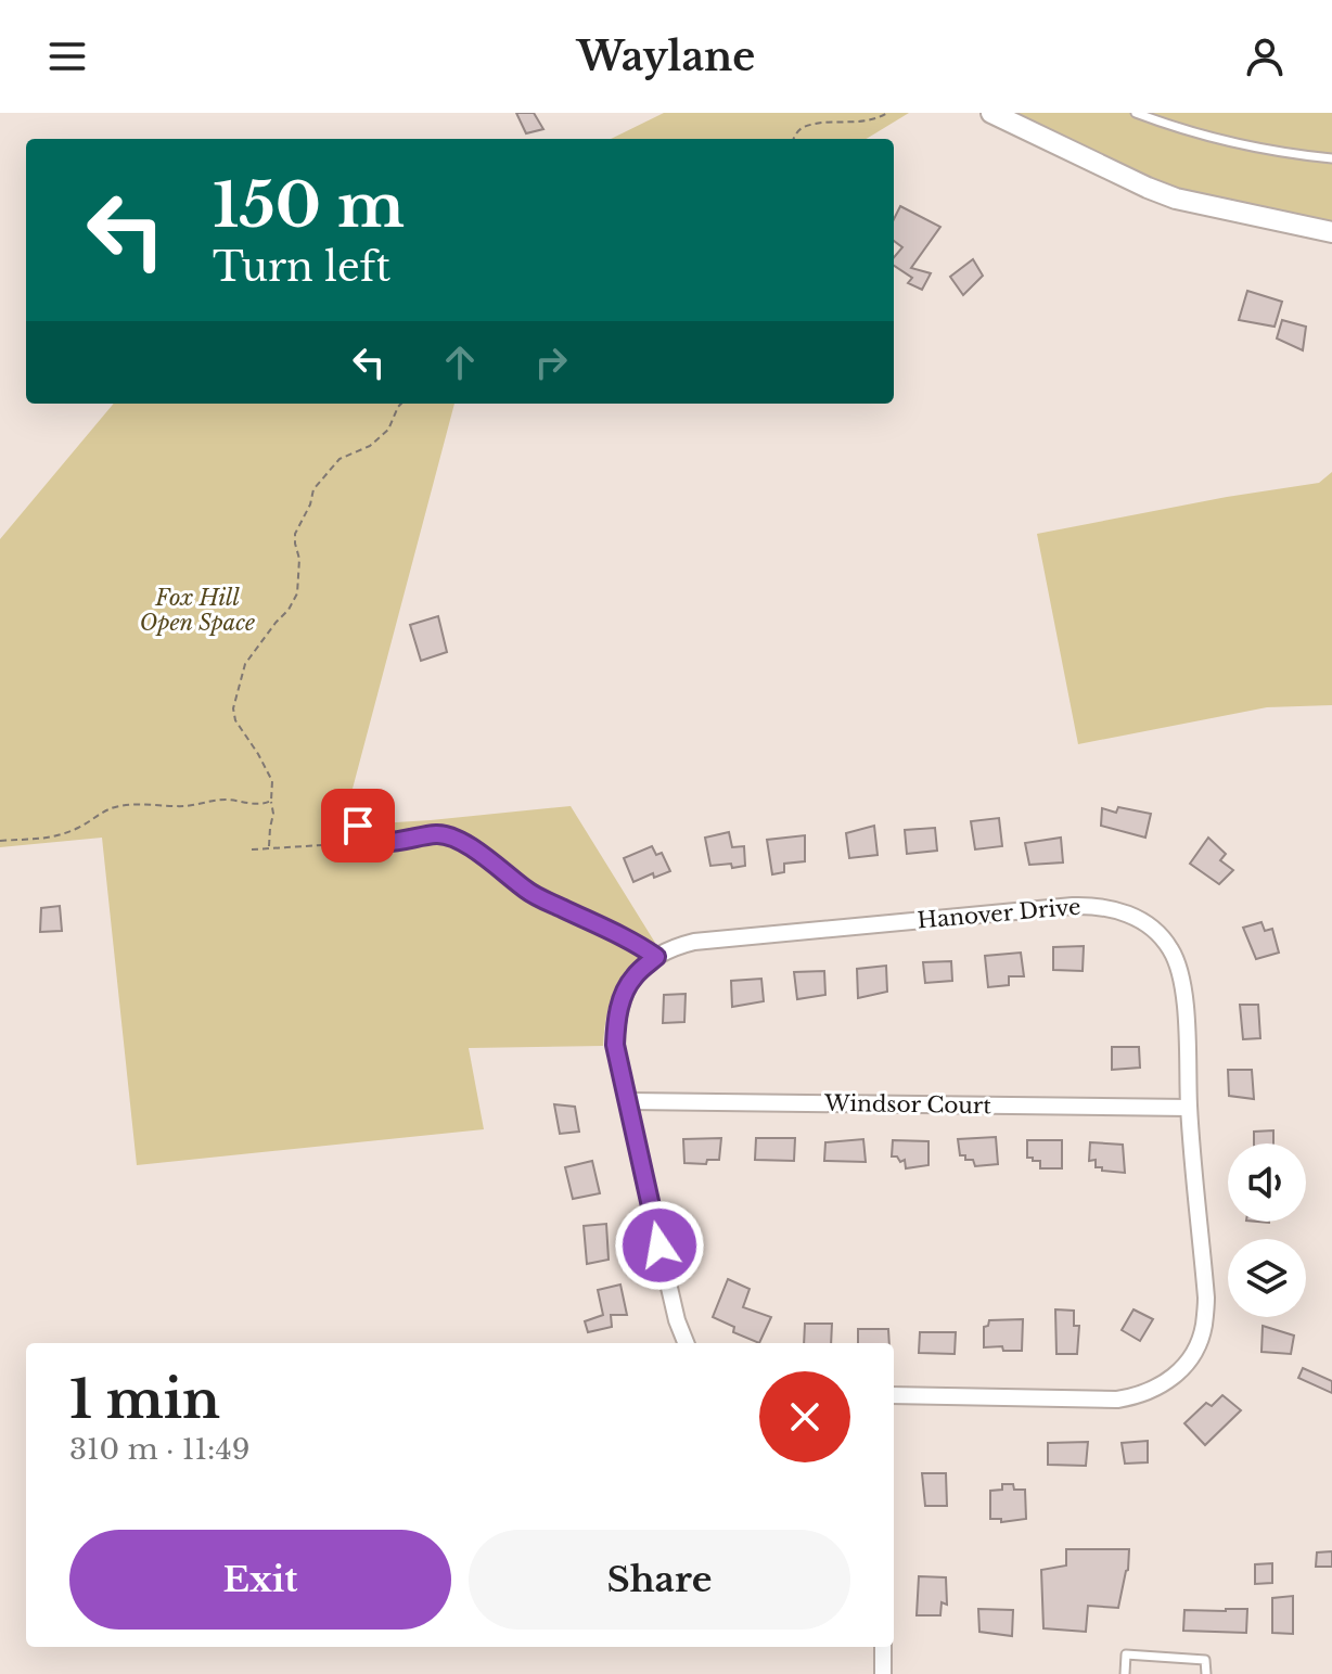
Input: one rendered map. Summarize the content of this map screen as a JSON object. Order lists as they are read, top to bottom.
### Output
{
  "streets": {
    "street": ["Hanover Drive", "Windsor Court"]
  },
  "crossings": [
    ["Hanover Drive", "Windsor Court"]
  ],
  "parks": ["Fox Hill Open Space"],
  "page": {
    "header": "Waylane",
    "turn": ["150 m", "Turn left"],
    "heading": ["1 min", "310 m · 11:49"],
    "buttons": ["Exit", "Share"]
  }
}
